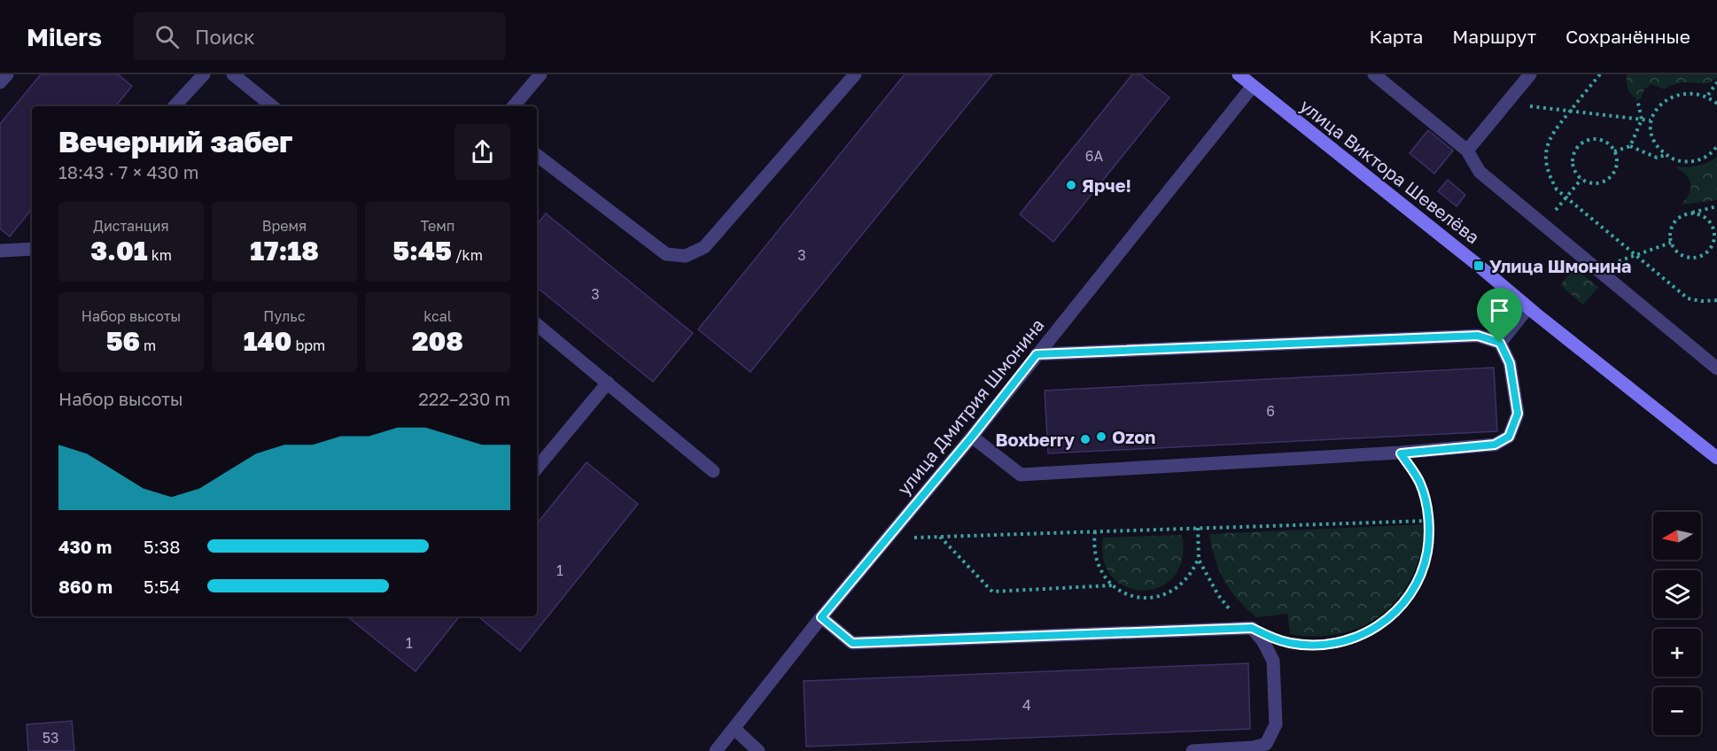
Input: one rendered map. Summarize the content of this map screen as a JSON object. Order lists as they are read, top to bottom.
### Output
{
  "streets": {
    "street": ["улица Виктора Шевелёва", "улица Дмитрия Шмонина"]
  },
  "crossings": [
    ["улица Виктора Шевелёва", "улица Дмитрия Шмонина"]
  ],
  "places": {
    "other": ["Ярче!", "Ozon", "Boxberry"],
    "transit": ["Улица Шмонина"]
  },
  "house_numbers": [
    "6А",
    "3",
    "3",
    "6",
    "1",
    "1",
    "4",
    "53"
  ],
  "north": "left",
  "page": {
    "header": "Milers",
    "search": "Поиск",
    "nav": ["Карта", "Маршрут", "Сохранённые"],
    "heading": ["Вечерний забег", "18:43 · 7 × 430 m"],
    "stats": [
      ["Дистанция", "3.01 km"],
      ["Время", "17:18"],
      ["Темп", "5:45 /km"],
      ["Набор высоты", "56 m"],
      ["Пульс", "140 bpm"],
      ["kcal", "208"]
    ],
    "chart": ["Набор высоты", "222–230 m"],
    "map_buttons": ["+", "−"],
    "list": [
      {
        "name": "430 m",
        "note": "5:38"
      },
      {
        "name": "860 m",
        "note": "5:54"
      }
    ]
  }
}
